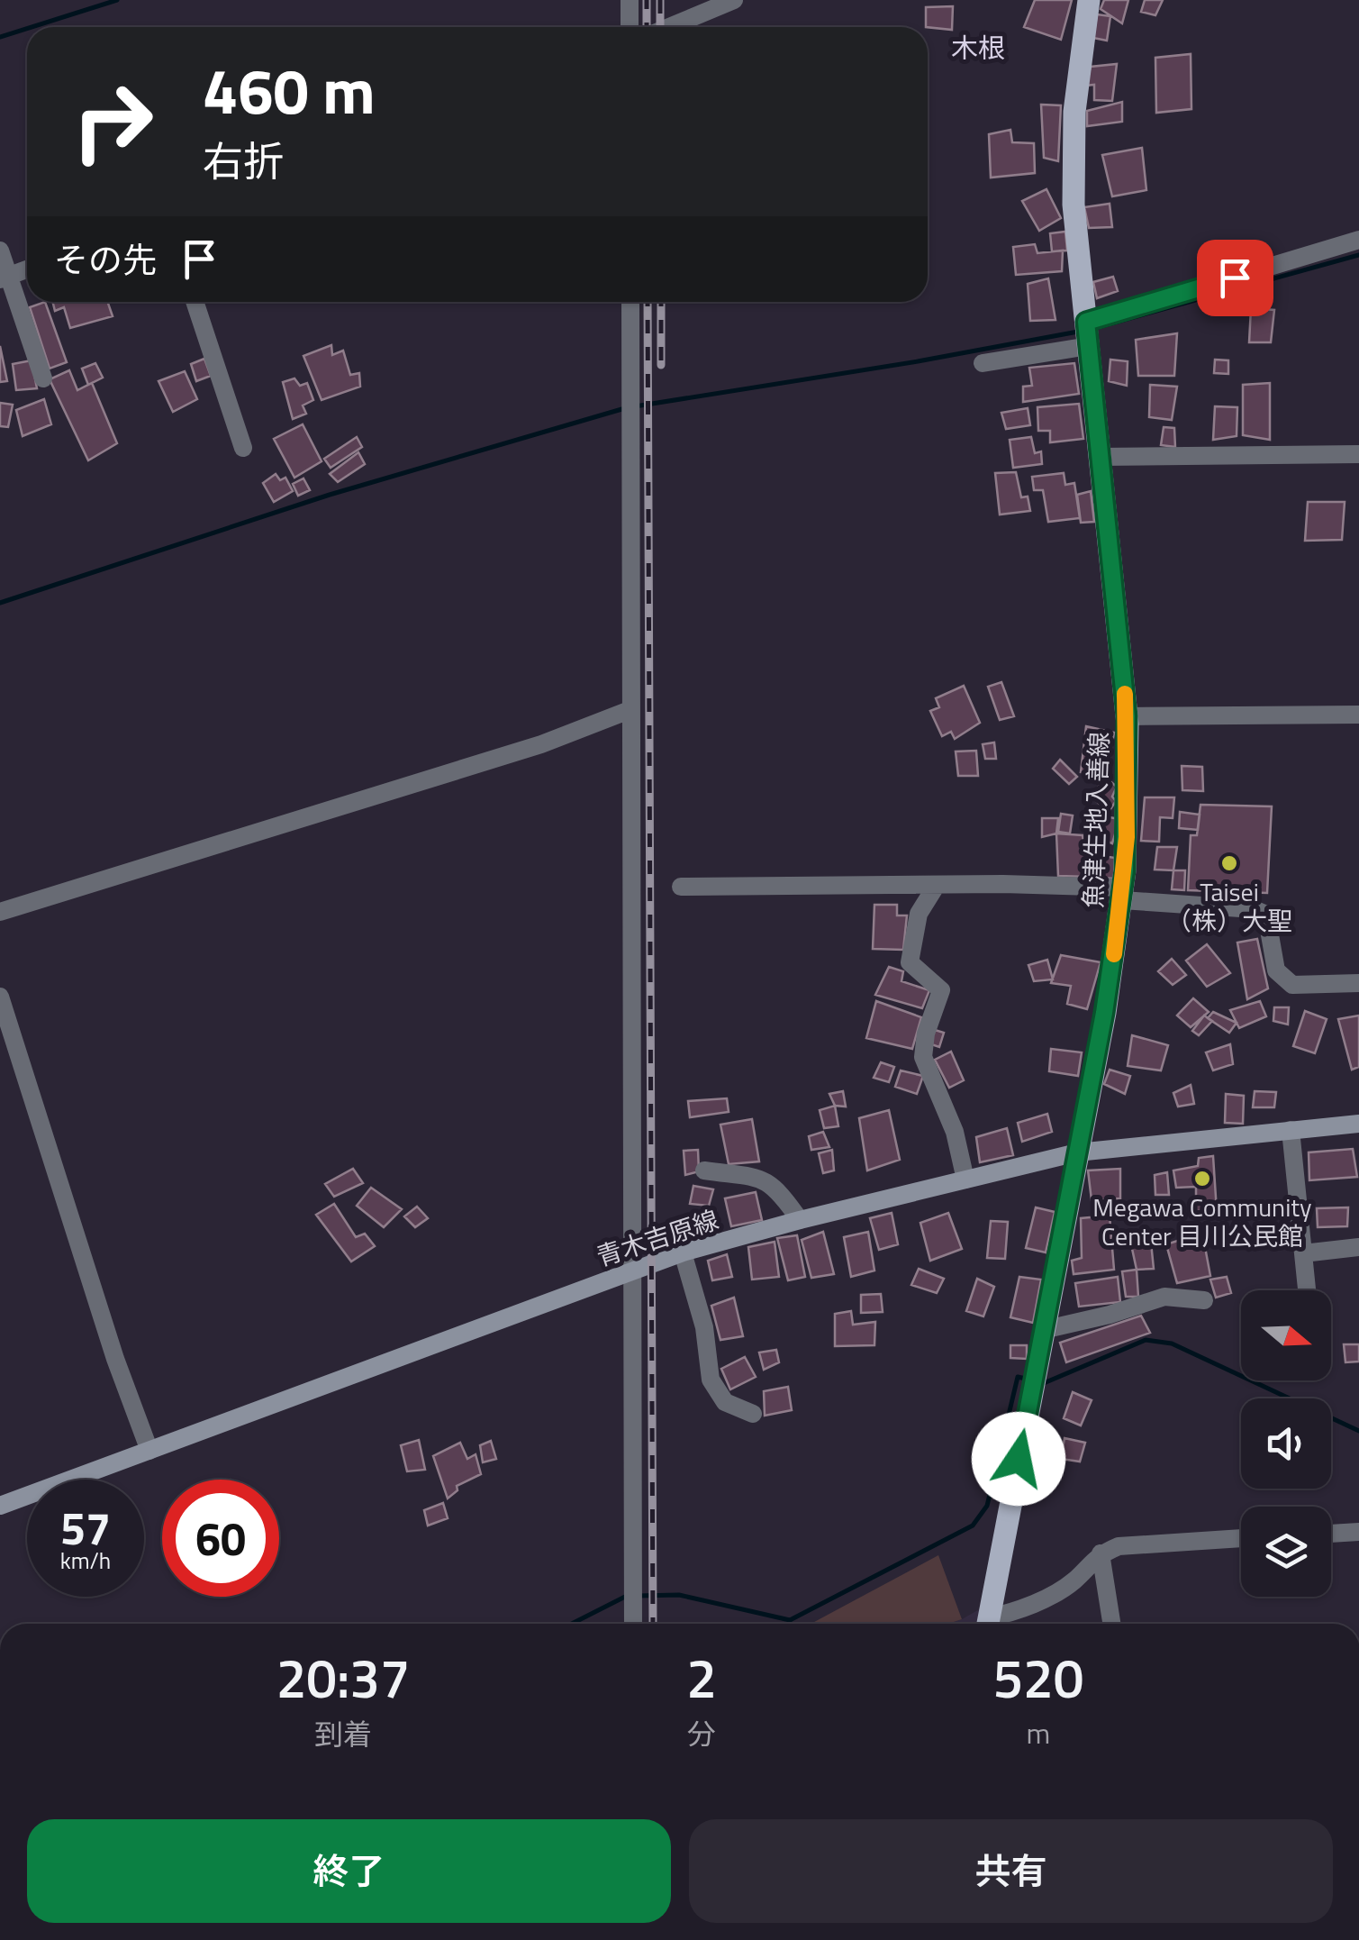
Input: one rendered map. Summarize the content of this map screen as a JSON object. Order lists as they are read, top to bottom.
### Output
{
  "streets": {
    "main road": ["魚津生地入善線", "青木吉原線"]
  },
  "crossings": [
    ["魚津生地入善線", "青木吉原線"]
  ],
  "districts": ["木根"],
  "places": ["Taisei （株）大聖", "Megawa Community Center 目川公民館"],
  "north": "right",
  "page": {
    "turn": ["460 m", "右折"],
    "then": "その先",
    "speed": "57 km/h",
    "limit": "60",
    "eta": [
      "20:37",
      "到着",
      "2",
      "分",
      "520",
      "m"
    ],
    "buttons": ["終了", "共有"]
  }
}
